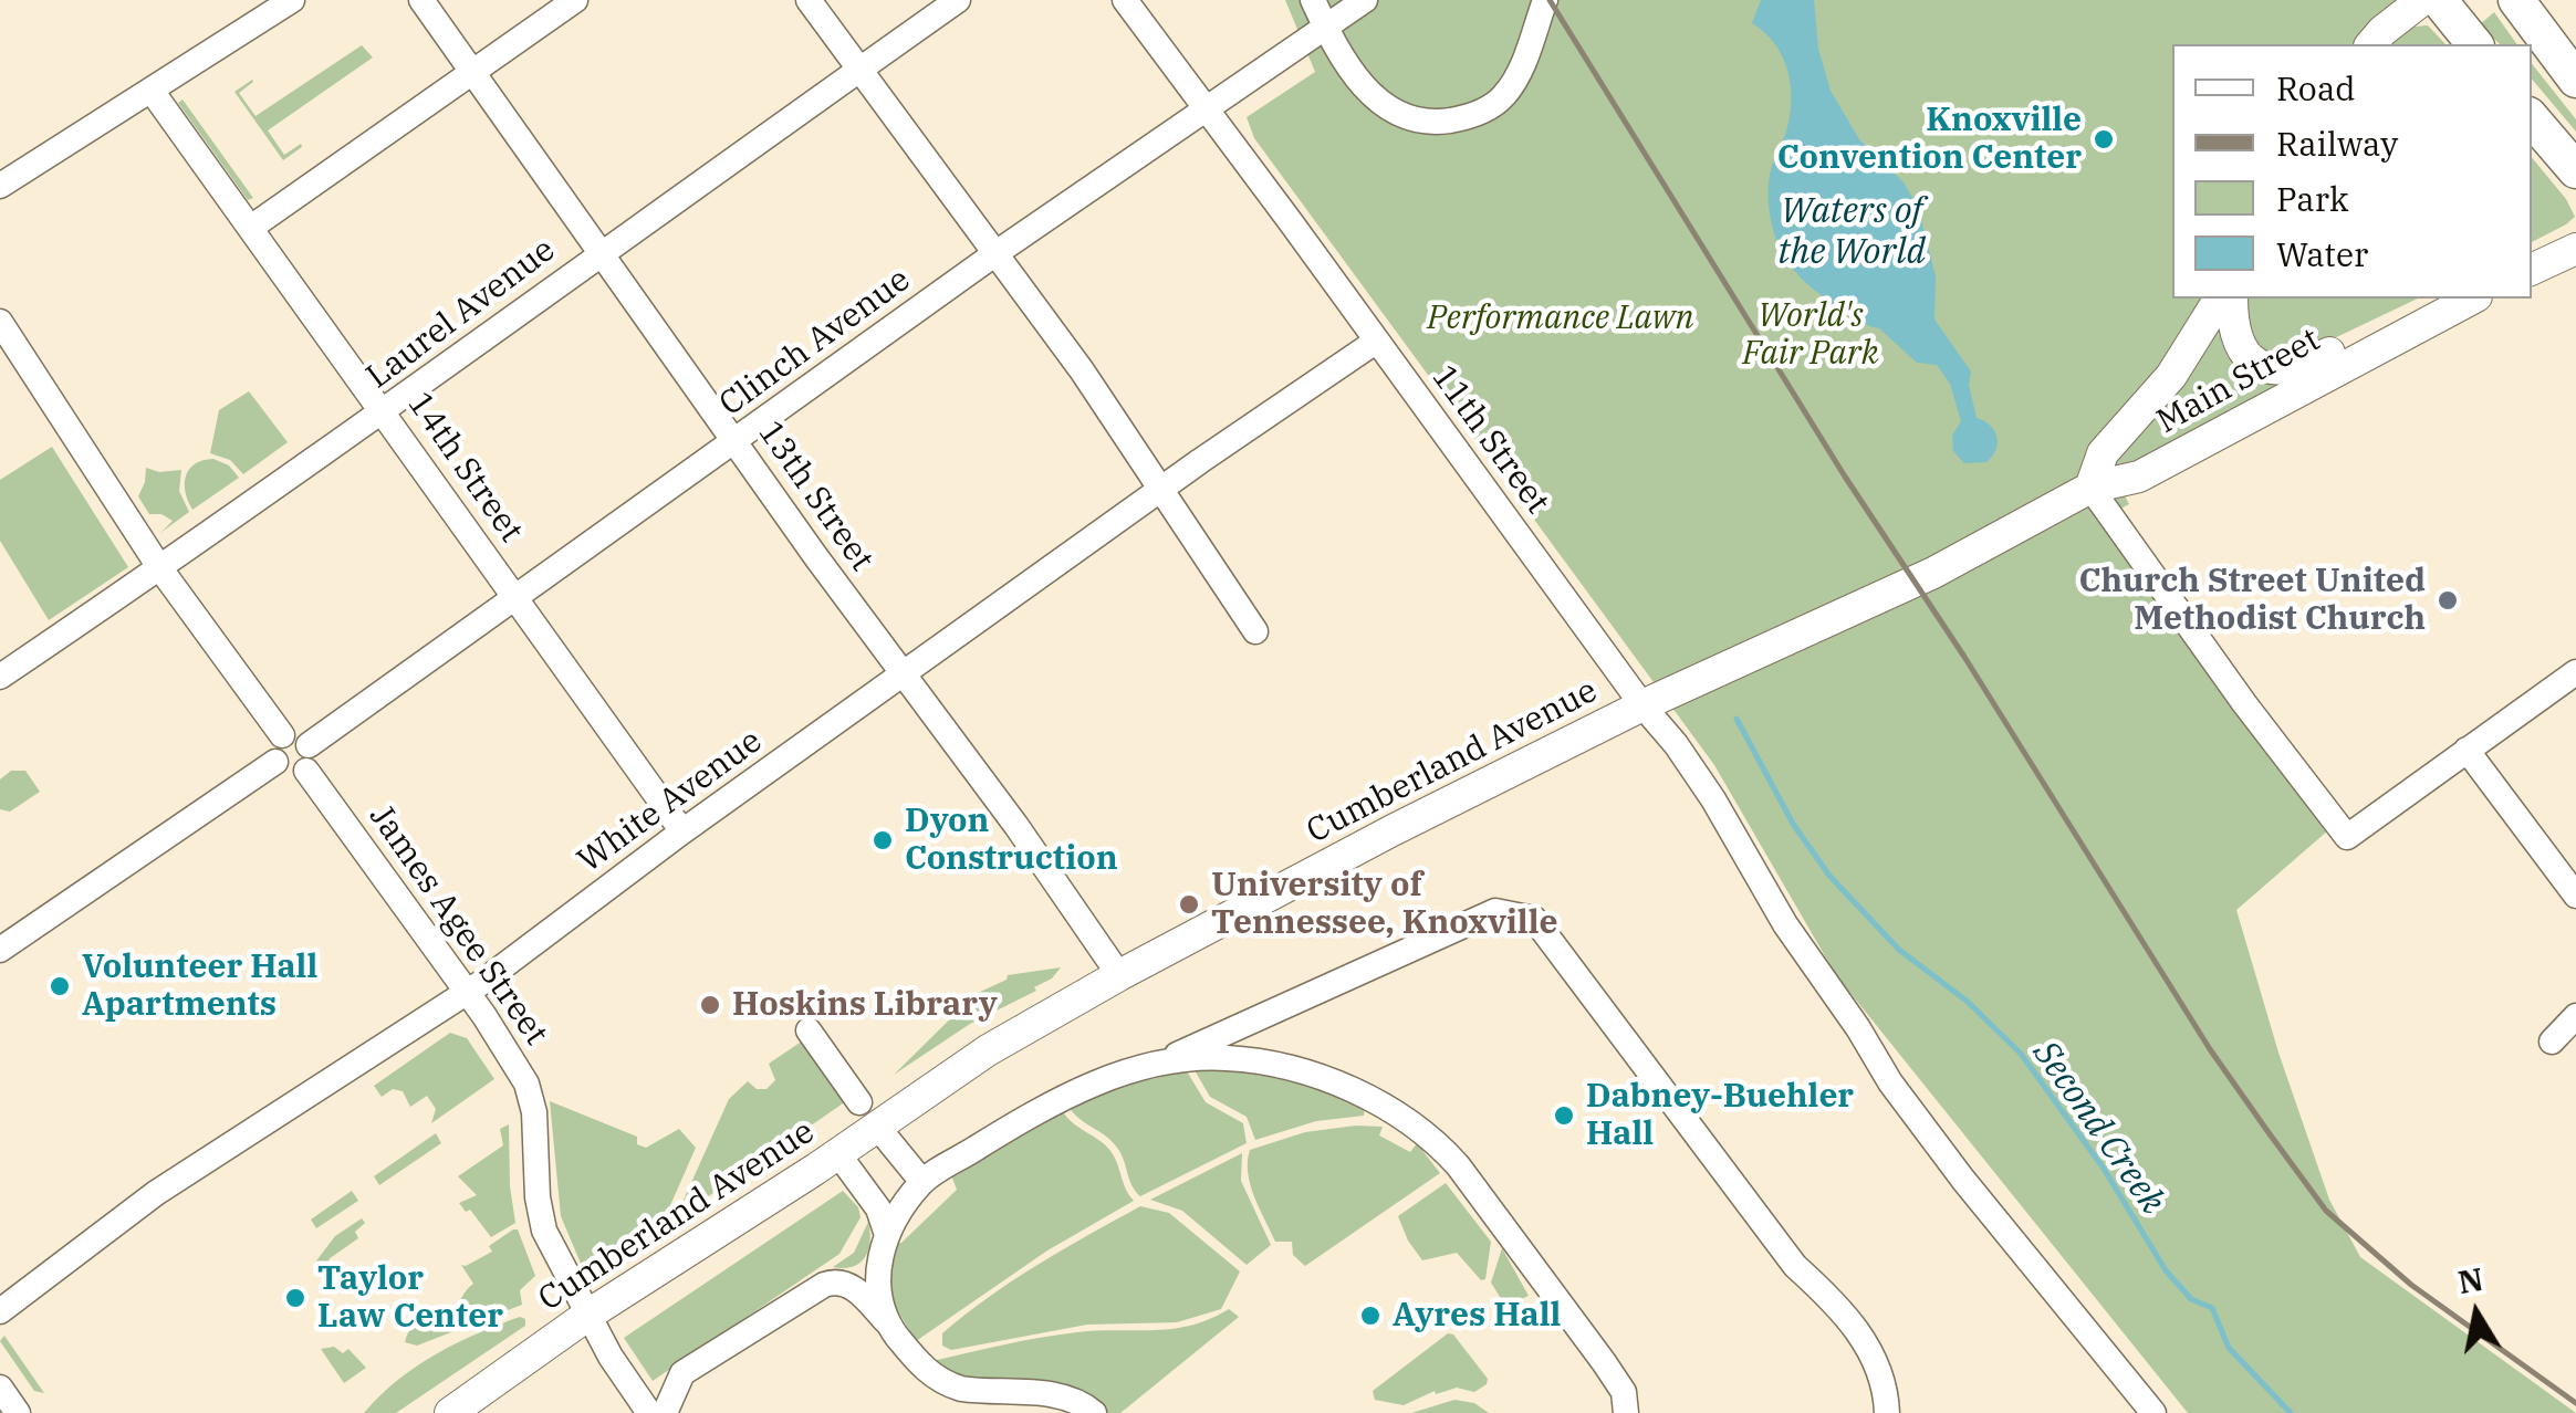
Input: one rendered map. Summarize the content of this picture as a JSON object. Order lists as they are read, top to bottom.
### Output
{
  "streets": {
    "main road": ["Main Street", "Cumberland Avenue"],
    "street": [
      "Laurel Avenue",
      "Clinch Avenue",
      "11th Street",
      "14th Street",
      "13th Street",
      "White Avenue",
      "James Agee Street"
    ]
  },
  "crossings": [
    ["Laurel Avenue", "14th Street"],
    ["Laurel Avenue", "13th Street"],
    ["Clinch Avenue", "11th Street"],
    ["Clinch Avenue", "14th Street"],
    ["Clinch Avenue", "13th Street"],
    ["Clinch Avenue", "James Agee Street"],
    ["Main Street", "Cumberland Avenue"],
    ["11th Street", "Cumberland Avenue"],
    ["11th Street", "White Avenue"],
    ["14th Street", "White Avenue"],
    ["13th Street", "Cumberland Avenue"],
    ["13th Street", "White Avenue"],
    ["Cumberland Avenue", "James Agee Street"],
    ["White Avenue", "James Agee Street"]
  ],
  "water": ["Waters of the World", "Second Creek"],
  "parks": ["World's Fair Park", "Performance Lawn"],
  "places": [
    "Knoxville Convention Center",
    "Church Street United Methodist Church",
    "Dyon Construction",
    "University of Tennessee, Knoxville",
    "Volunteer Hall Apartments",
    "Hoskins Library",
    "Dabney-Buehler Hall",
    "Taylor Law Center",
    "Ayres Hall"
  ],
  "legend": [
    "Road",
    "Railway",
    "Park",
    "Water"
  ],
  "north": "top"
}
